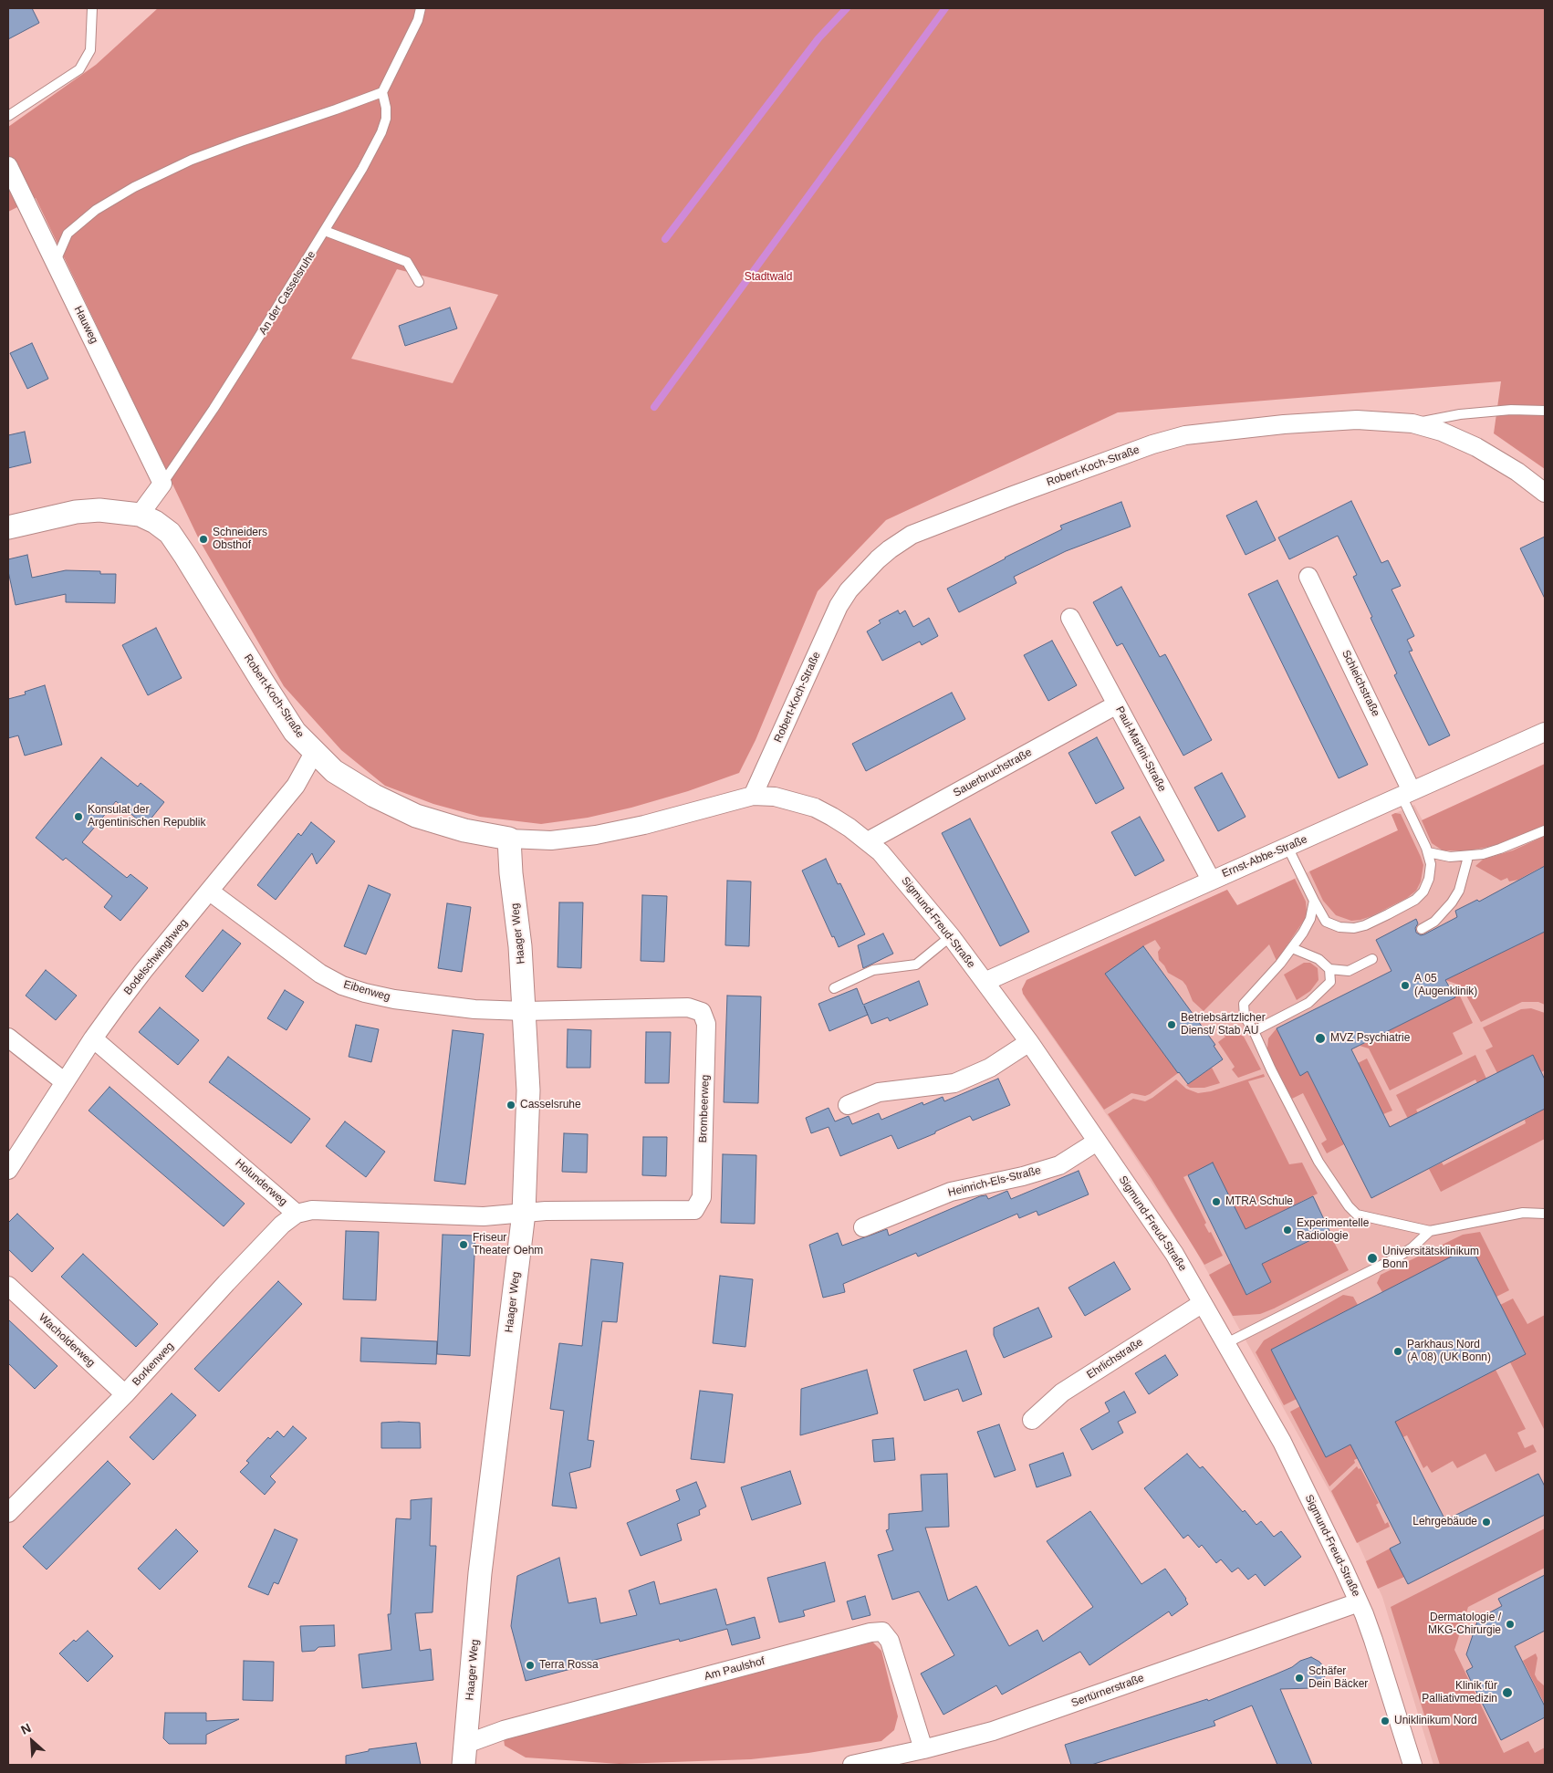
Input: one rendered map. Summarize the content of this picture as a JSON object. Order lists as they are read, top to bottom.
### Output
{
  "streets": {
    "street": [
      "Hauweg",
      "Robert-Koch-Straße",
      "Schleichstraße",
      "Paul-Martini-Straße",
      "Sauerbruchstraße",
      "Ernst-Abbe-Straße",
      "Sigmund-Freud-Straße",
      "Haager Weg",
      "Bodelschwinghweg",
      "Eibenweg",
      "Brombeerweg",
      "Heinrich-Els-Straße",
      "Holunderweg",
      "Wacholderweg",
      "Ehrlichstraße",
      "Borkenweg",
      "Am Paulshof",
      "Sertürnerstraße"
    ],
    "lane": ["An der Casselsruhe"]
  },
  "crossings": [
    ["An der Casselsruhe", "Hauweg"],
    ["Robert-Koch-Straße", "Sigmund-Freud-Straße"],
    ["Robert-Koch-Straße", "Haager Weg"],
    ["Robert-Koch-Straße", "Bodelschwinghweg"],
    ["Schleichstraße", "Ernst-Abbe-Straße"],
    ["Paul-Martini-Straße", "Sauerbruchstraße"],
    ["Paul-Martini-Straße", "Ernst-Abbe-Straße"],
    ["Sauerbruchstraße", "Sigmund-Freud-Straße"],
    ["Ernst-Abbe-Straße", "Sigmund-Freud-Straße"],
    ["Sigmund-Freud-Straße", "Heinrich-Els-Straße"],
    ["Sigmund-Freud-Straße", "Ehrlichstraße"],
    ["Sigmund-Freud-Straße", "Sertürnerstraße"],
    ["Haager Weg", "Eibenweg"],
    ["Haager Weg", "Brombeerweg"],
    ["Haager Weg", "Holunderweg"],
    ["Haager Weg", "Am Paulshof"],
    ["Bodelschwinghweg", "Eibenweg"],
    ["Bodelschwinghweg", "Holunderweg"],
    ["Eibenweg", "Brombeerweg"],
    ["Brombeerweg", "Holunderweg"],
    ["Holunderweg", "Borkenweg"],
    ["Wacholderweg", "Borkenweg"],
    ["Am Paulshof", "Sertürnerstraße"]
  ],
  "parks": ["Stadtwald"],
  "places": [
    "Schneiders Obsthof",
    "Konsulat der Argentinischen Republik",
    "A 05 (Augenklinik)",
    "Betriebsärtzlicher Dienst/ Stab AU",
    "MVZ Psychiatrie",
    "Casselsruhe",
    "MTRA Schule",
    "Experimentelle Radiologie",
    "Friseur Theater Oehm",
    "Universitätsklinikum Bonn",
    "Parkhaus Nord (A 08) (UK Bonn)",
    "Lehrgebäude",
    "Dermatologie / MKG-Chirurgie",
    "Terra Rossa",
    "Schäfer Dein Bäcker",
    "Klinik für Palliativmedizin",
    "Uniklinikum Nord"
  ],
  "north": "top left"
}
